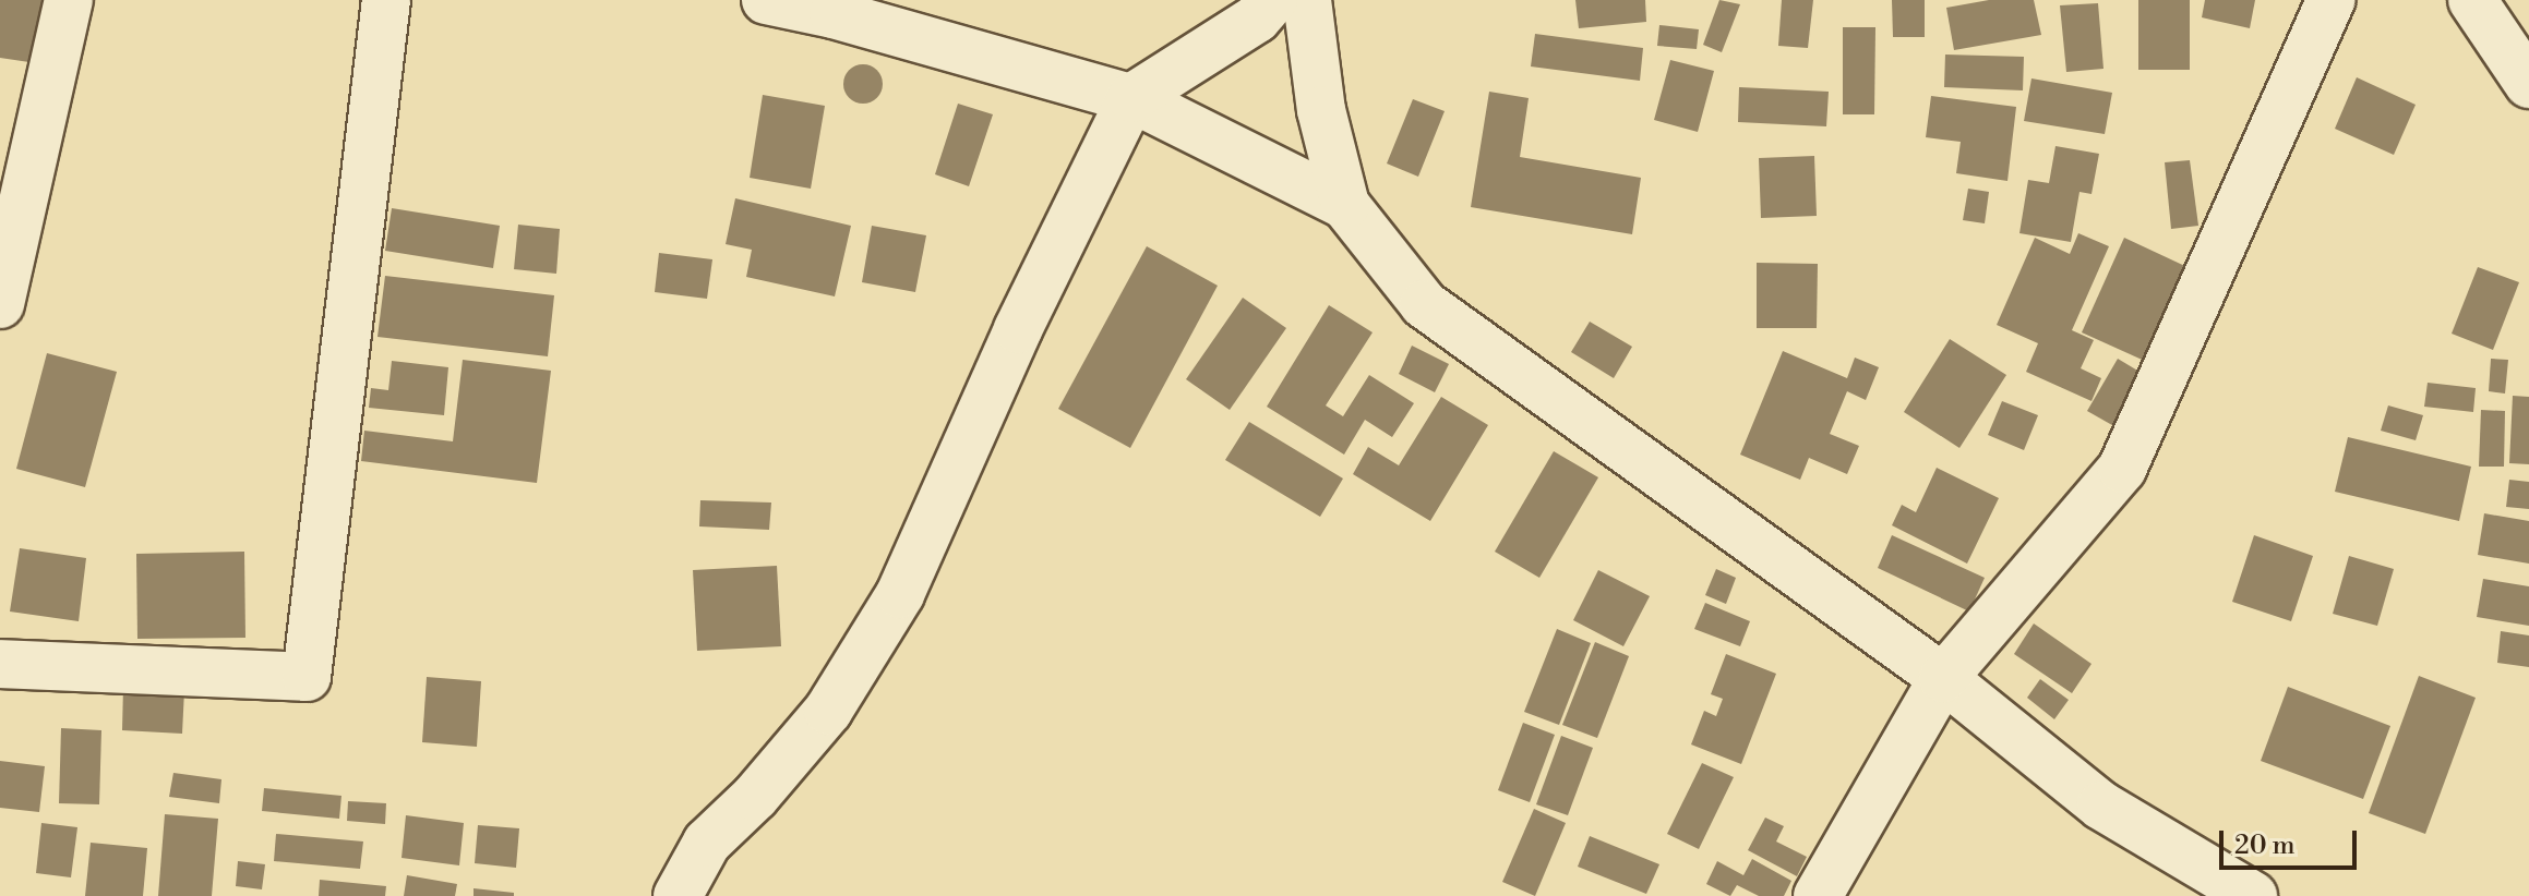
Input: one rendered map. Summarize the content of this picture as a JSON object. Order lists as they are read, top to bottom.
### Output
{
  "scale_bar": "20 m"
}
